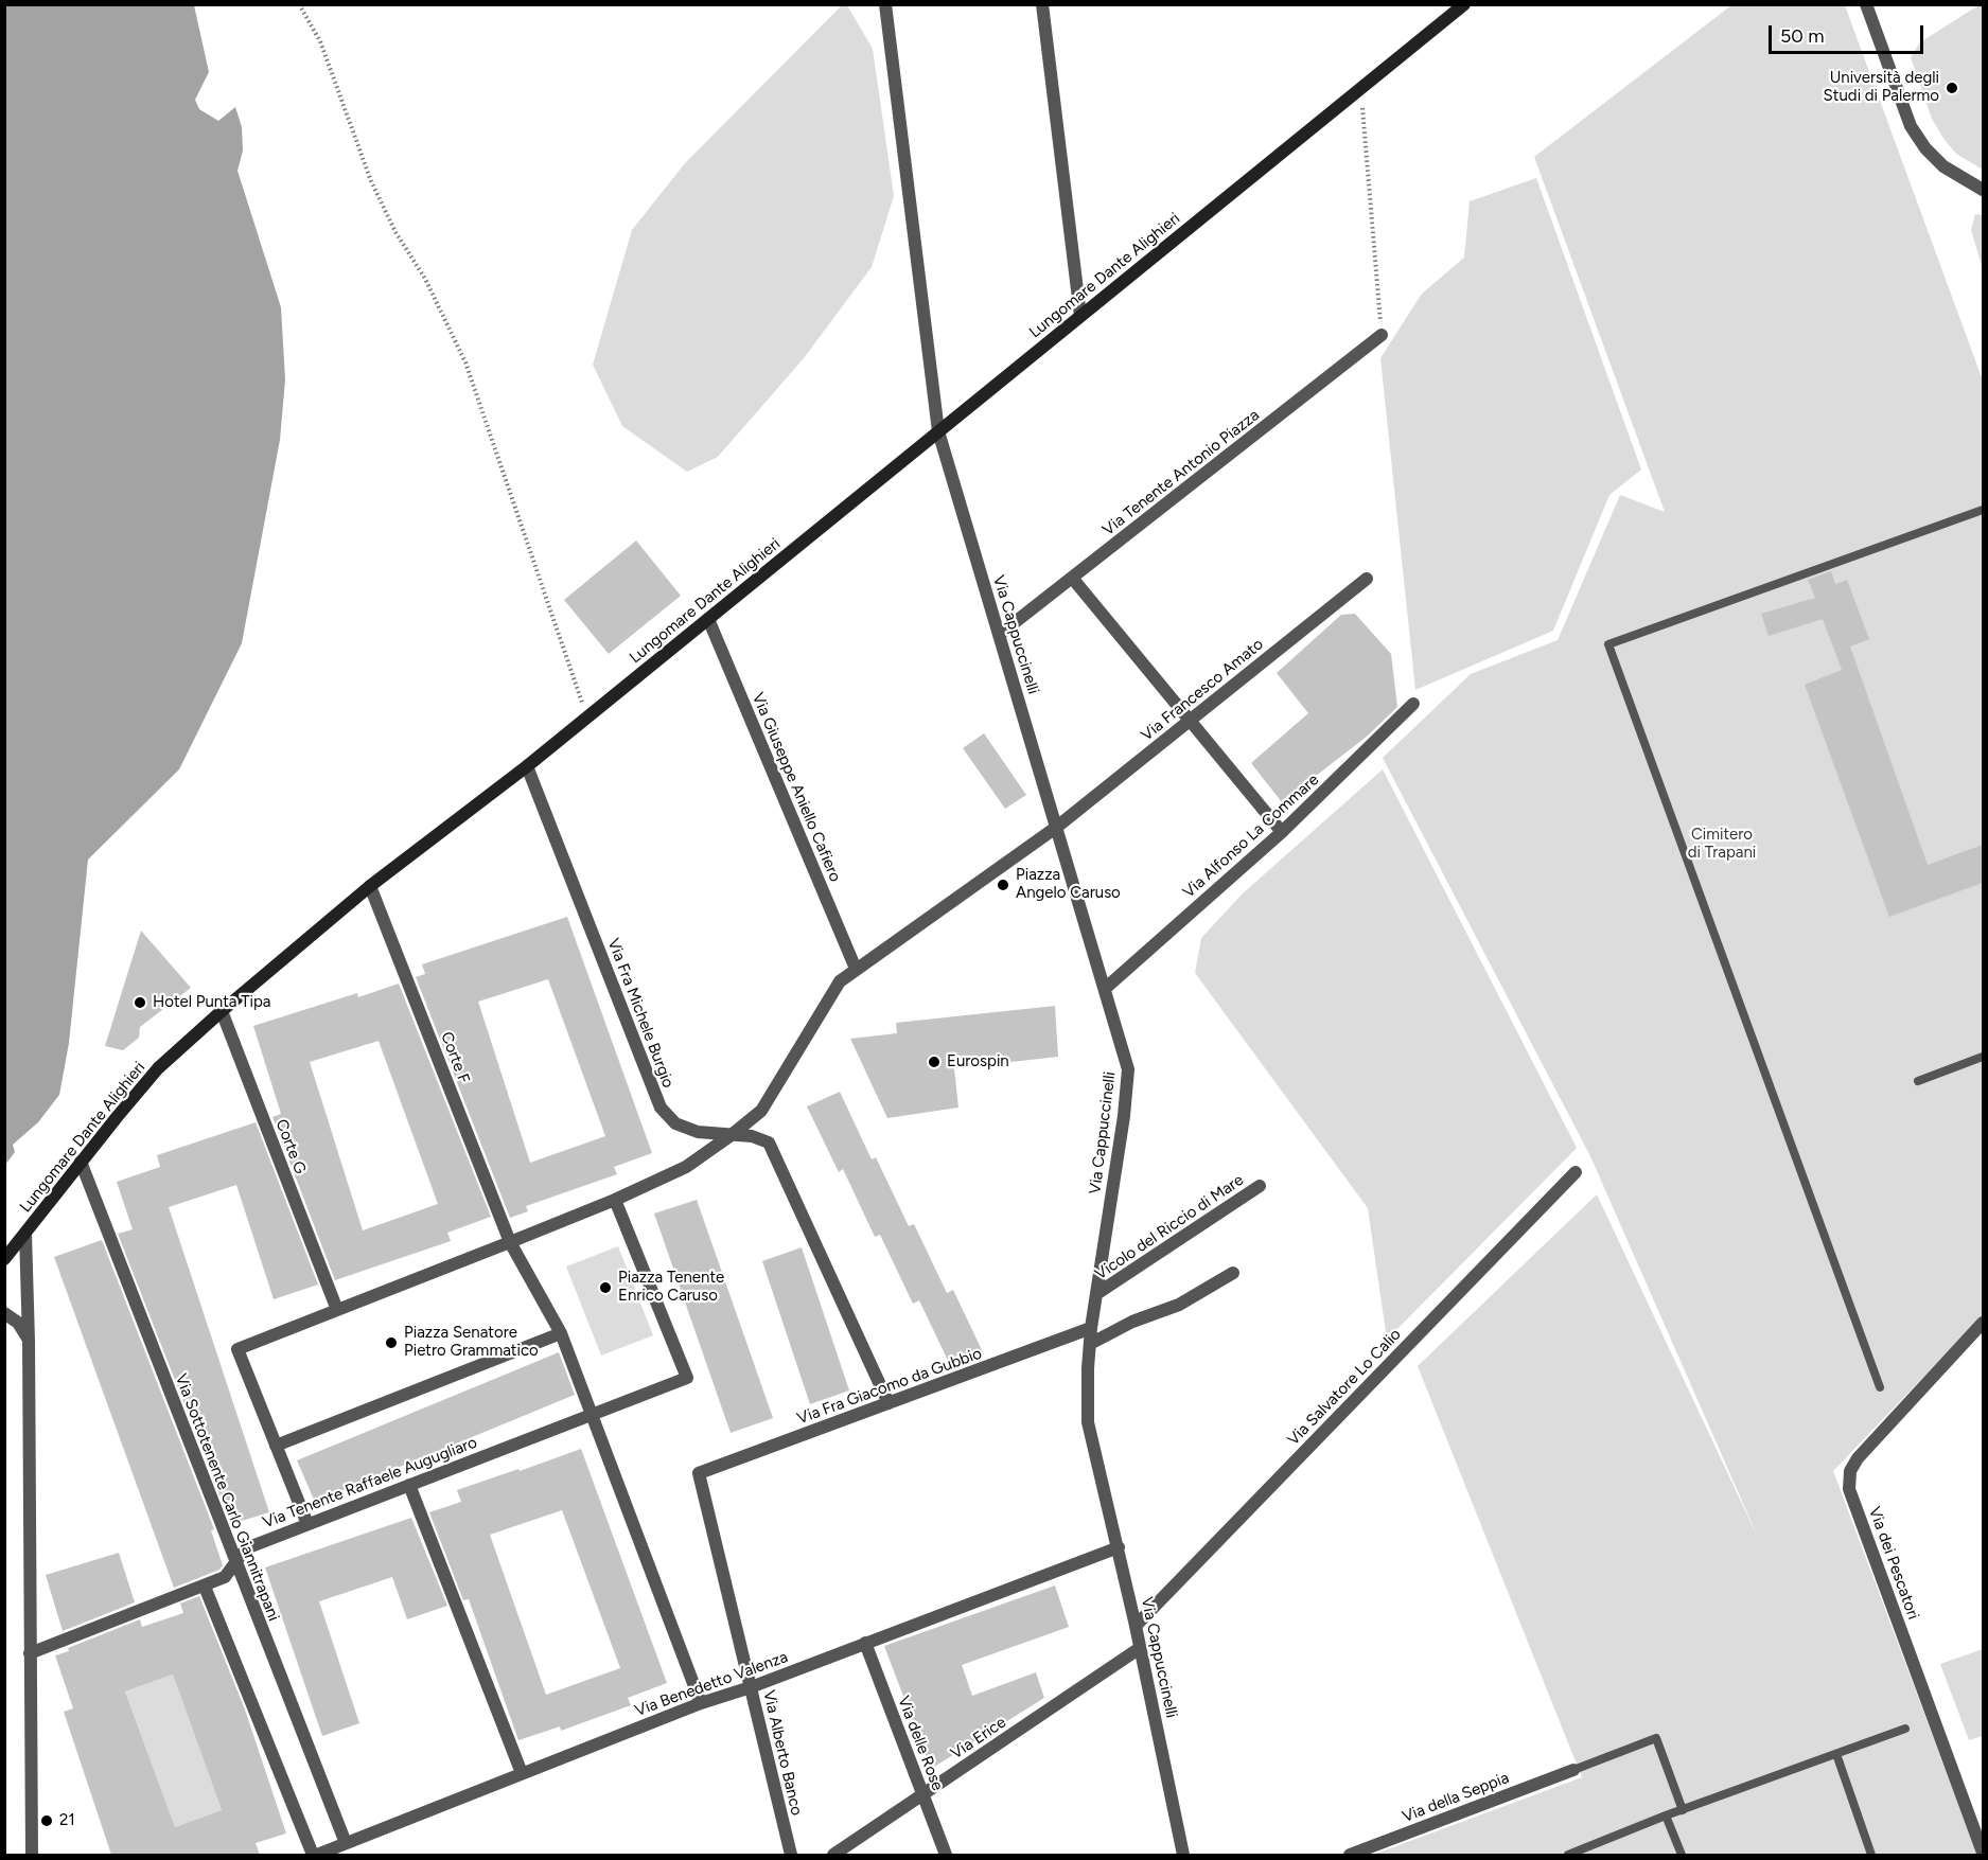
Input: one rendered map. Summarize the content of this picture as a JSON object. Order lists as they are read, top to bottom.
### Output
{
  "streets": {
    "main road": ["Lungomare Dante Alighieri"],
    "street": [
      "Via Tenente Antonio Piazza",
      "Via Cappuccinelli",
      "Via Francesco Amato",
      "Via Giuseppe Aniello Cafiero",
      "Via Alfonso La Commare",
      "Via Fra Michele Burgio",
      "Corte F",
      "Corte G",
      "Vicolo del Riccio di Mare",
      "Via Fra Giacomo da Gubbio",
      "Via Salvatore Lo Calio",
      "Via Tenente Raffaele Augugliaro",
      "Via Sottotenente Carlo Giannitrapani",
      "Via dei Pescatori",
      "Via Benedetto Valenza",
      "Via Erice",
      "Via delle Rose",
      "Via Alberto Banco",
      "Via della Seppia"
    ]
  },
  "crossings": [
    ["Lungomare Dante Alighieri", "Via Cappuccinelli"],
    ["Lungomare Dante Alighieri", "Via Giuseppe Aniello Cafiero"],
    ["Lungomare Dante Alighieri", "Via Fra Michele Burgio"],
    ["Lungomare Dante Alighieri", "Corte F"],
    ["Lungomare Dante Alighieri", "Corte G"],
    ["Lungomare Dante Alighieri", "Via Sottotenente Carlo Giannitrapani"],
    ["Via Tenente Antonio Piazza", "Via Cappuccinelli"],
    ["Via Cappuccinelli", "Via Francesco Amato"],
    ["Via Cappuccinelli", "Via Alfonso La Commare"],
    ["Via Cappuccinelli", "Vicolo del Riccio di Mare"],
    ["Via Cappuccinelli", "Via Fra Giacomo da Gubbio"],
    ["Via Cappuccinelli", "Via Salvatore Lo Calio"],
    ["Via Cappuccinelli", "Via Benedetto Valenza"],
    ["Via Cappuccinelli", "Via Erice"],
    ["Via Francesco Amato", "Via Giuseppe Aniello Cafiero"],
    ["Via Fra Michele Burgio", "Via Fra Giacomo da Gubbio"],
    ["Corte F", "Via Tenente Raffaele Augugliaro"],
    ["Corte F", "Via Benedetto Valenza"],
    ["Via Fra Giacomo da Gubbio", "Via Alberto Banco"],
    ["Via Tenente Raffaele Augugliaro", "Via Sottotenente Carlo Giannitrapani"],
    ["Via Sottotenente Carlo Giannitrapani", "Via Benedetto Valenza"],
    ["Via Benedetto Valenza", "Via delle Rose"],
    ["Via Benedetto Valenza", "Via Alberto Banco"],
    ["Via Erice", "Via delle Rose"]
  ],
  "parks": ["Cimitero di Trapani"],
  "places": [
    "Università degli Studi di Palermo",
    "Piazza Angelo Caruso",
    "Hotel Punta Tipa",
    "Eurospin",
    "Piazza Tenente Enrico Caruso",
    "Piazza Senatore Pietro Grammatico",
    "21"
  ],
  "scale_bar": "50 m"
}
